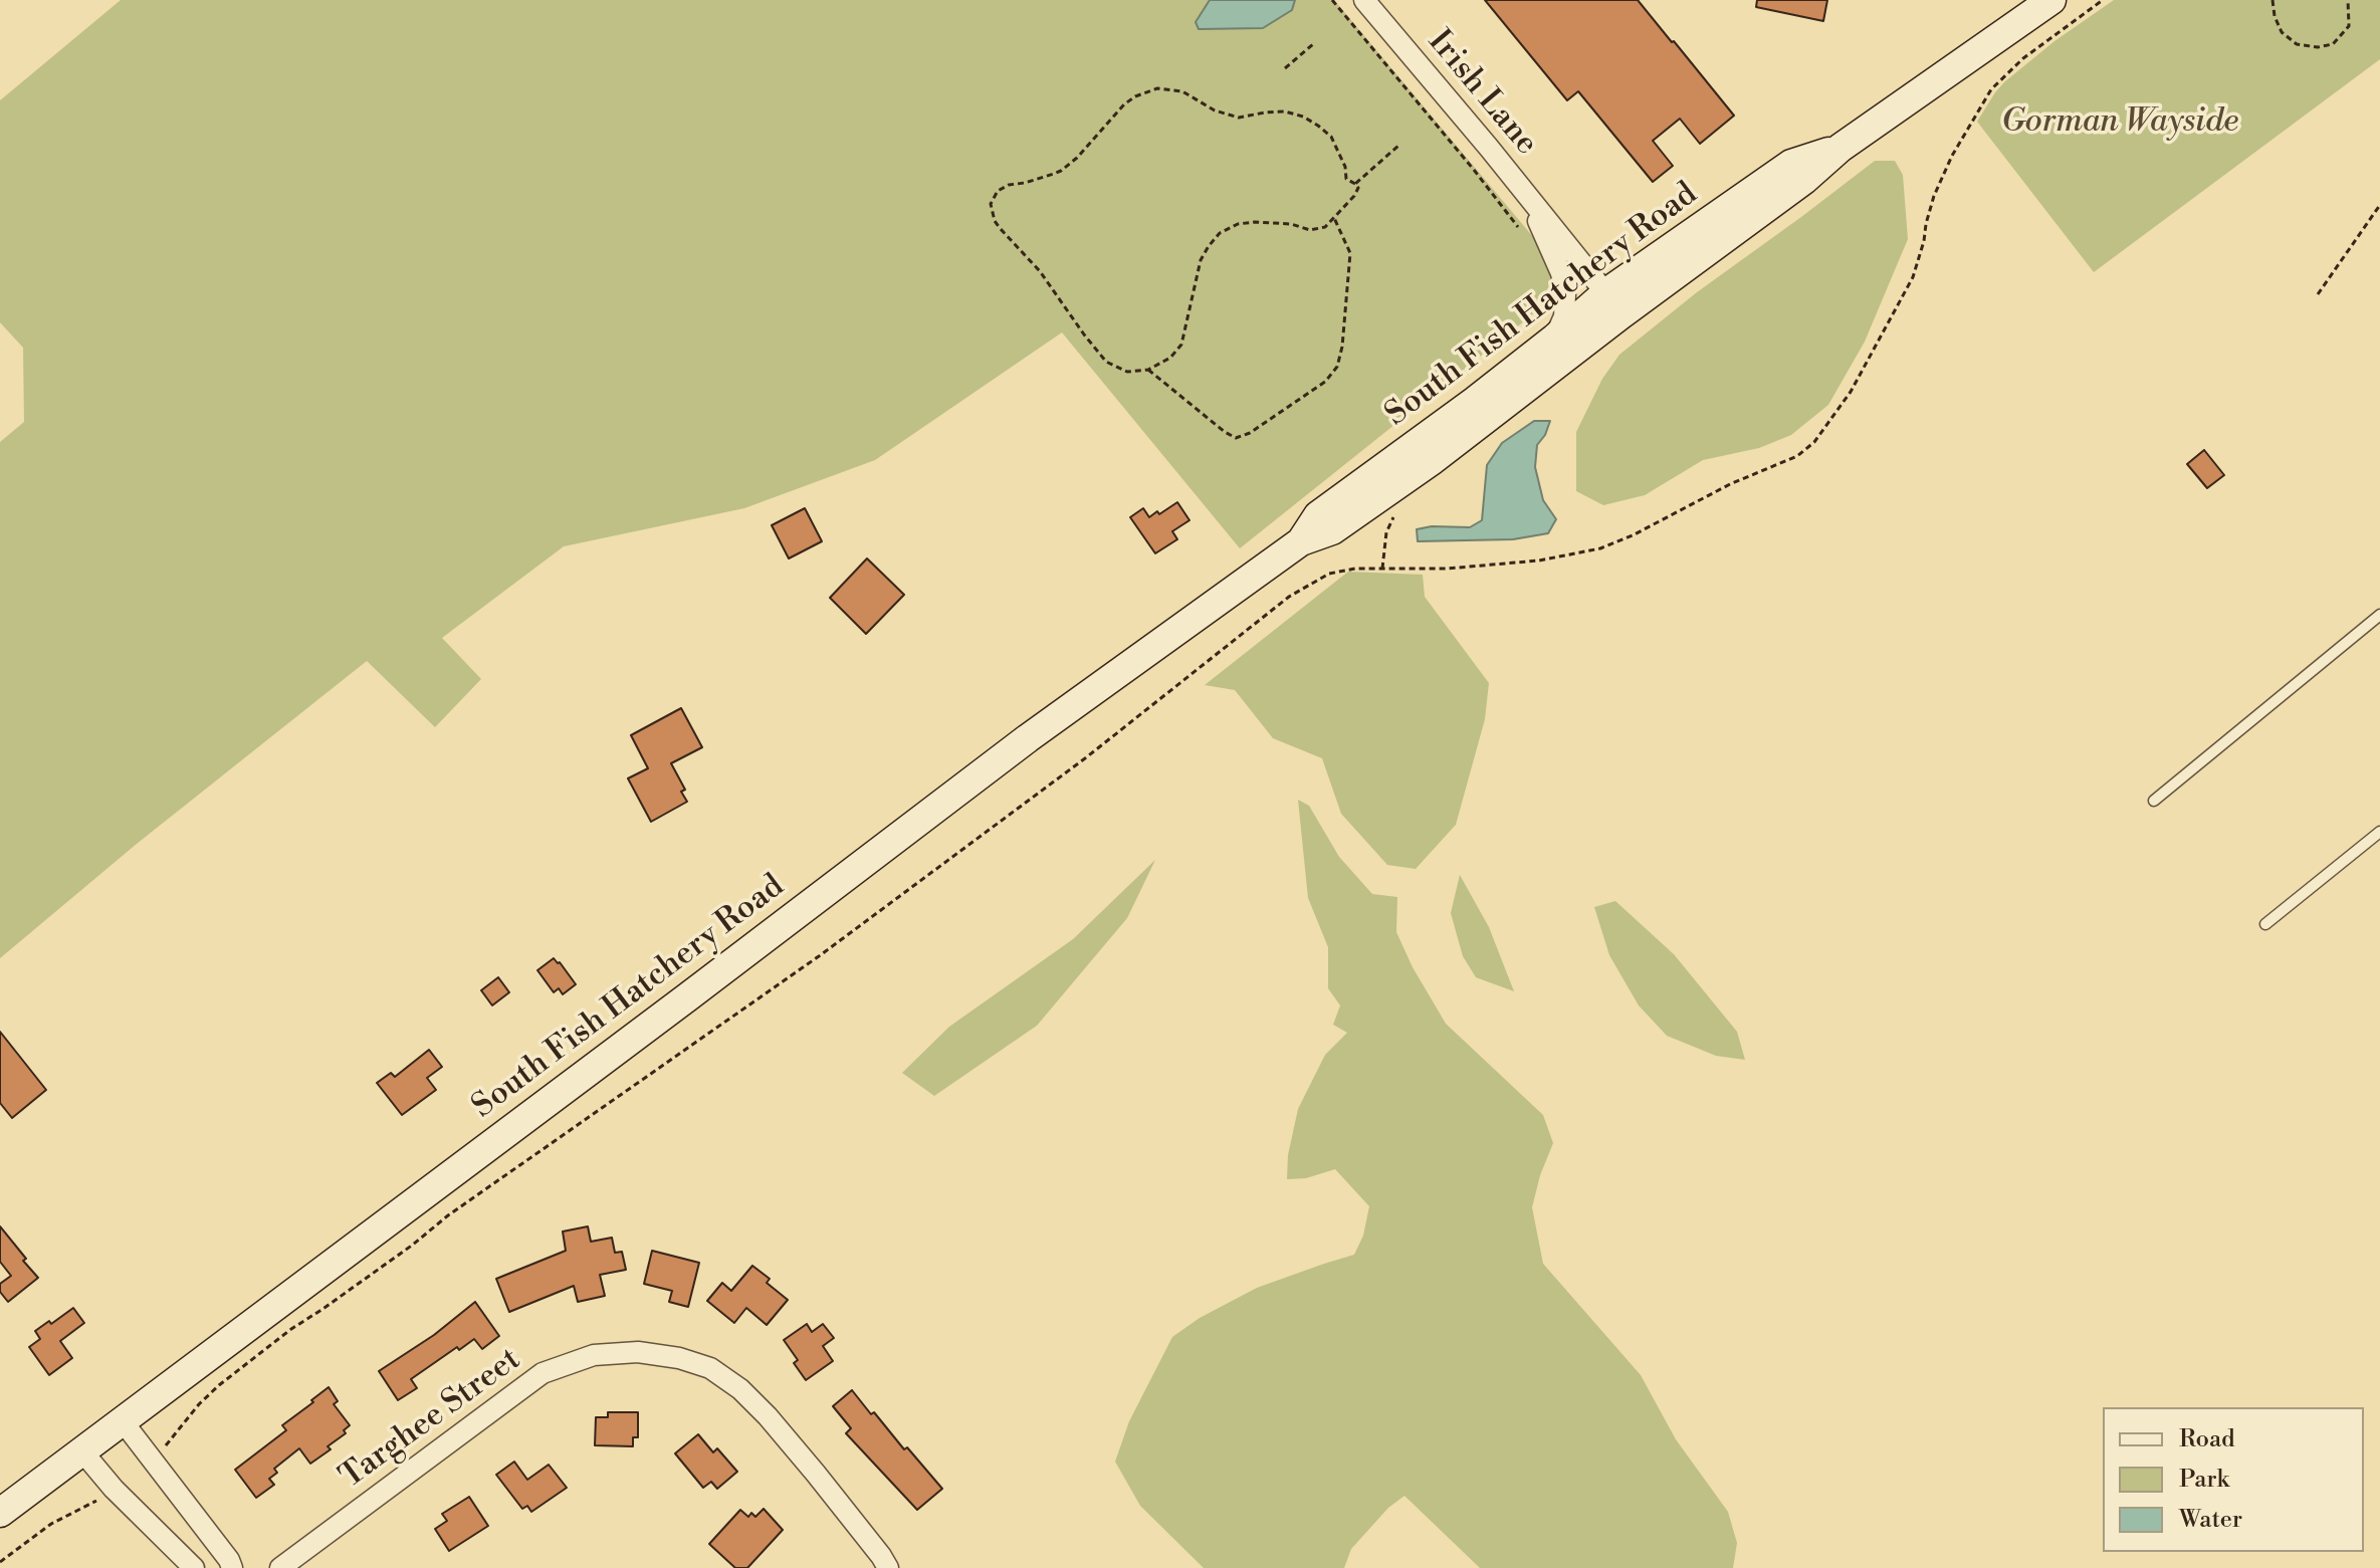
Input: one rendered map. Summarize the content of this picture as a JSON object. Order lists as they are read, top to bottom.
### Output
{
  "streets": {
    "main road": ["South Fish Hatchery Road"],
    "street": ["Irish Lane", "Targhee Street"]
  },
  "crossings": [
    ["Irish Lane", "South Fish Hatchery Road"]
  ],
  "parks": ["Gorman Wayside"],
  "legend": ["Road", "Park", "Water"]
}
